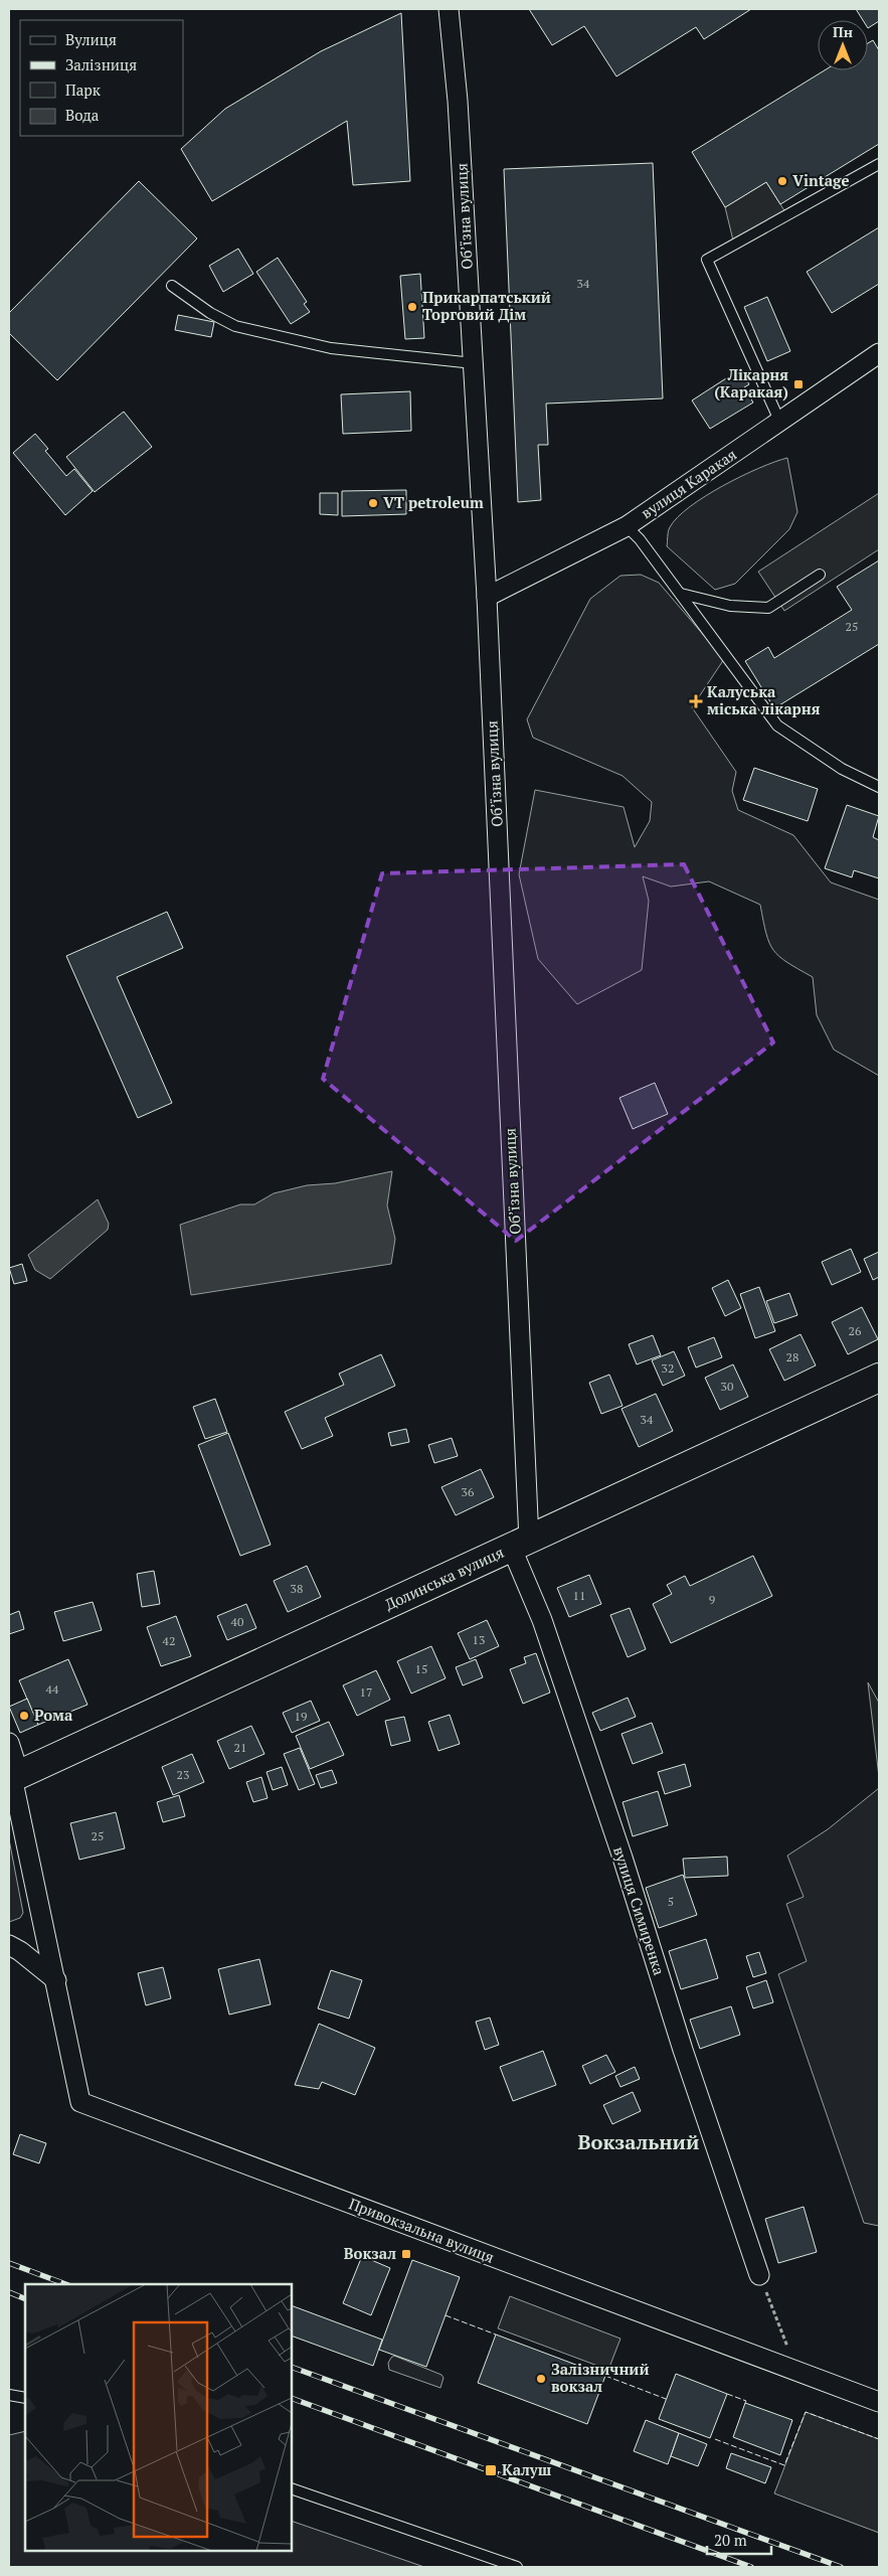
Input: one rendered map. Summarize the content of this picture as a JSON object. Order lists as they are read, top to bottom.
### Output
{
  "streets": {
    "main road": ["Долинська вулиця"],
    "street": [
      "Обʼїзна вулиця",
      "вулиця Каракая",
      "вулиця Симиренка",
      "Привокзальна вулиця"
    ]
  },
  "crossings": [
    ["Обʼїзна вулиця", "вулиця Каракая"],
    ["Обʼїзна вулиця", "Долинська вулиця"],
    ["Обʼїзна вулиця", "вулиця Симиренка"],
    ["Долинська вулиця", "вулиця Симиренка"],
    ["Долинська вулиця", "Привокзальна вулиця"]
  ],
  "districts": ["Вокзальний"],
  "places": {
    "other": [
      "Vintage",
      "Прикарпатський Торговий Дім",
      "VT petroleum",
      "Рома",
      "Залізничний вокзал"
    ],
    "transit": ["Лікарня (Каракая)", "Вокзал", "Калуш"],
    "health": ["Калуська міська лікарня"]
  },
  "house_numbers": [
    "34",
    "25",
    "26",
    "28",
    "32",
    "30",
    "34",
    "36",
    "38",
    "11",
    "9",
    "40",
    "13",
    "42",
    "15",
    "44",
    "17",
    "19",
    "21",
    "23",
    "25",
    "5"
  ],
  "legend": [
    "Вулиця",
    "Залізниця",
    "Парк",
    "Вода"
  ],
  "scale_bar": "20 m",
  "north": "top"
}
